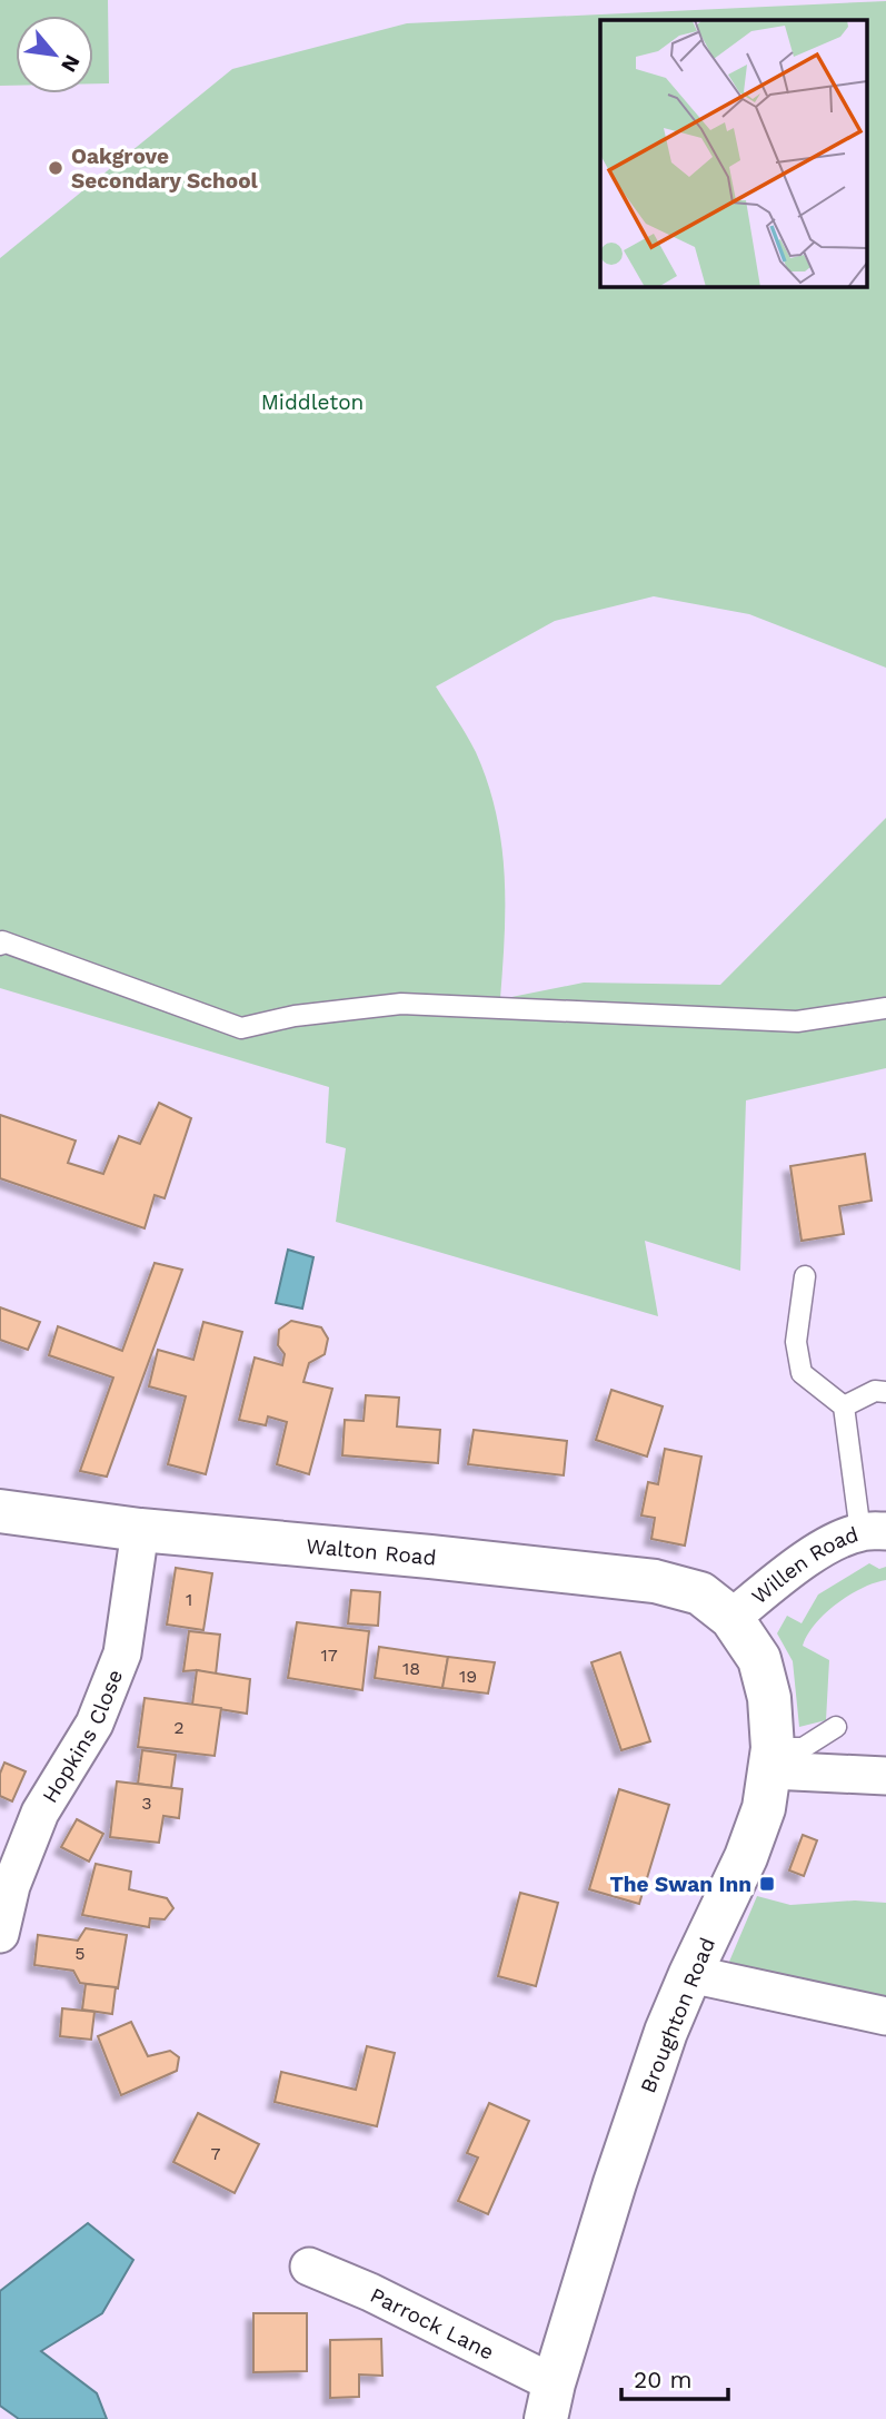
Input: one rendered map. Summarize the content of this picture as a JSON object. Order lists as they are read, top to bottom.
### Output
{
  "streets": {
    "street": [
      "Walton Road",
      "Willen Road",
      "Hopkins Close",
      "Broughton Road",
      "Parrock Lane"
    ]
  },
  "crossings": [
    ["Walton Road", "Willen Road"],
    ["Walton Road", "Hopkins Close"],
    ["Walton Road", "Broughton Road"],
    ["Willen Road", "Broughton Road"],
    ["Broughton Road", "Parrock Lane"]
  ],
  "parks": ["Middleton"],
  "places": {
    "other": ["Oakgrove Secondary School"],
    "transit": ["The Swan Inn"]
  },
  "house_numbers": [
    "1",
    "17",
    "18",
    "19",
    "2",
    "3",
    "5",
    "7"
  ],
  "scale_bar": "20 m",
  "north": "bottom right"
}
